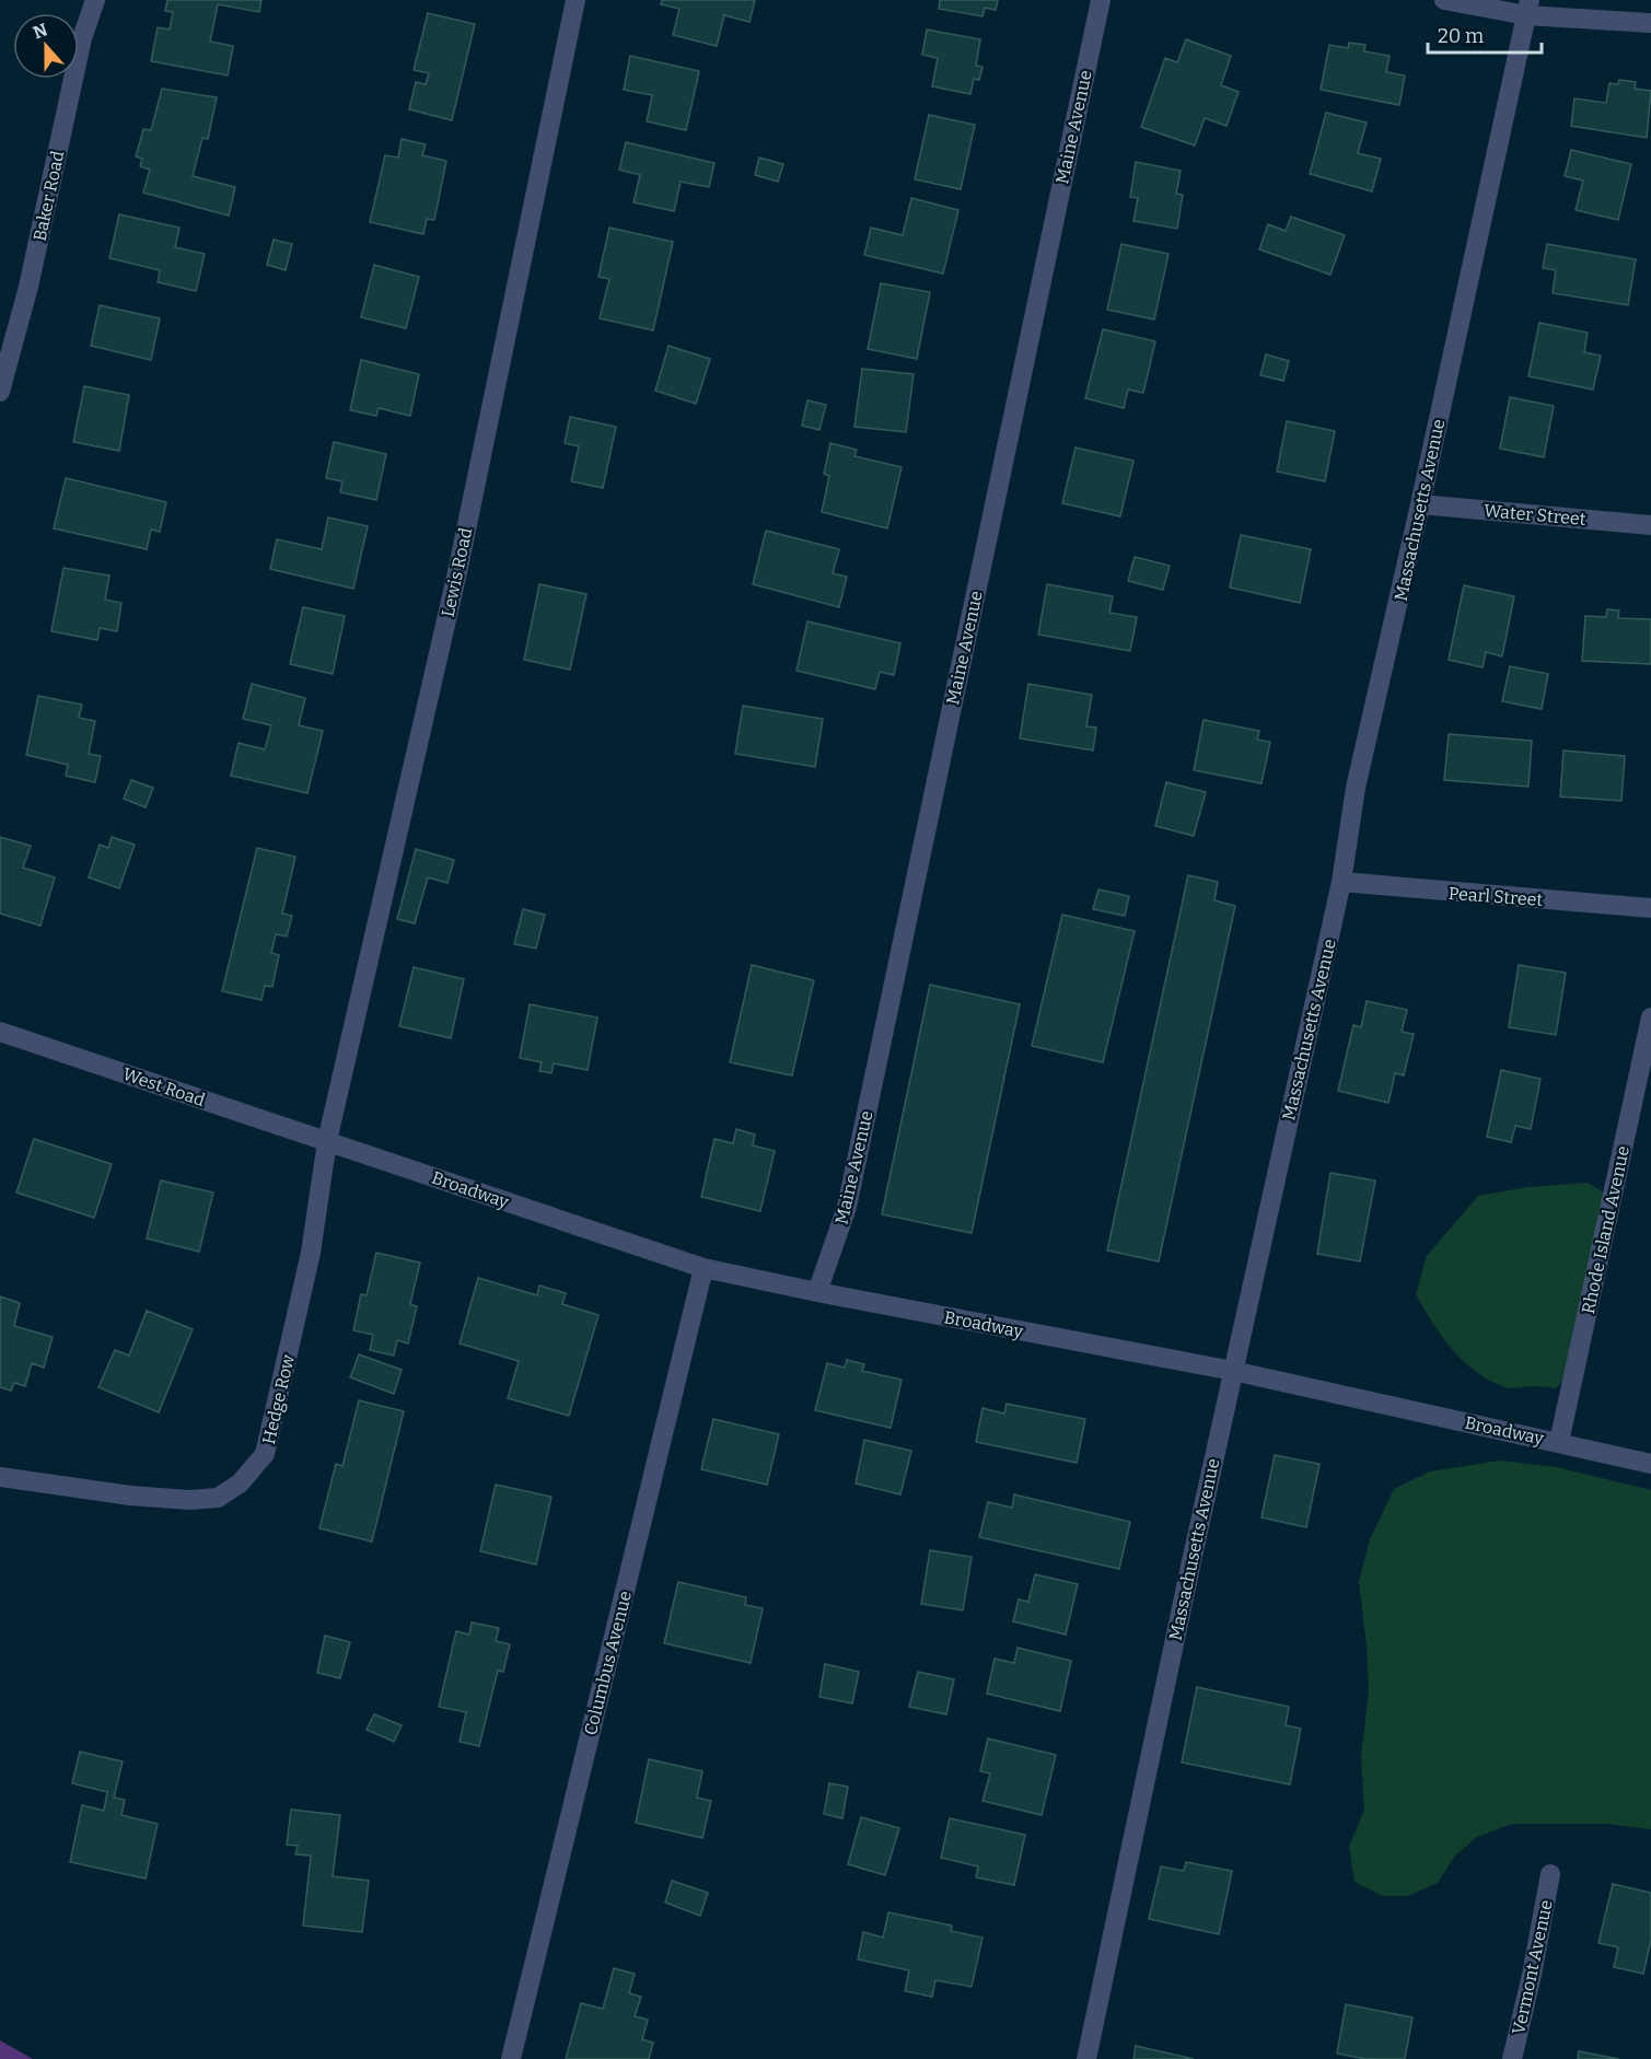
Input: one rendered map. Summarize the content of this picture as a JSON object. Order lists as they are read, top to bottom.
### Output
{
  "streets": {
    "street": [
      "Maine Avenue",
      "Baker Road",
      "Massachusetts Avenue",
      "Water Street",
      "Lewis Road",
      "Pearl Street",
      "West Road",
      "Broadway",
      "Rhode Island Avenue",
      "Hedge Row",
      "Columbus Avenue",
      "Vermont Avenue"
    ]
  },
  "crossings": [
    ["Maine Avenue", "Broadway"],
    ["Massachusetts Avenue", "Water Street"],
    ["Massachusetts Avenue", "Pearl Street"],
    ["Massachusetts Avenue", "Broadway"],
    ["Lewis Road", "West Road"],
    ["Lewis Road", "Broadway"],
    ["Lewis Road", "Hedge Row"],
    ["West Road", "Broadway"],
    ["West Road", "Hedge Row"],
    ["Broadway", "Rhode Island Avenue"],
    ["Broadway", "Hedge Row"],
    ["Broadway", "Columbus Avenue"]
  ],
  "scale_bar": "20 m",
  "north": "top"
}
